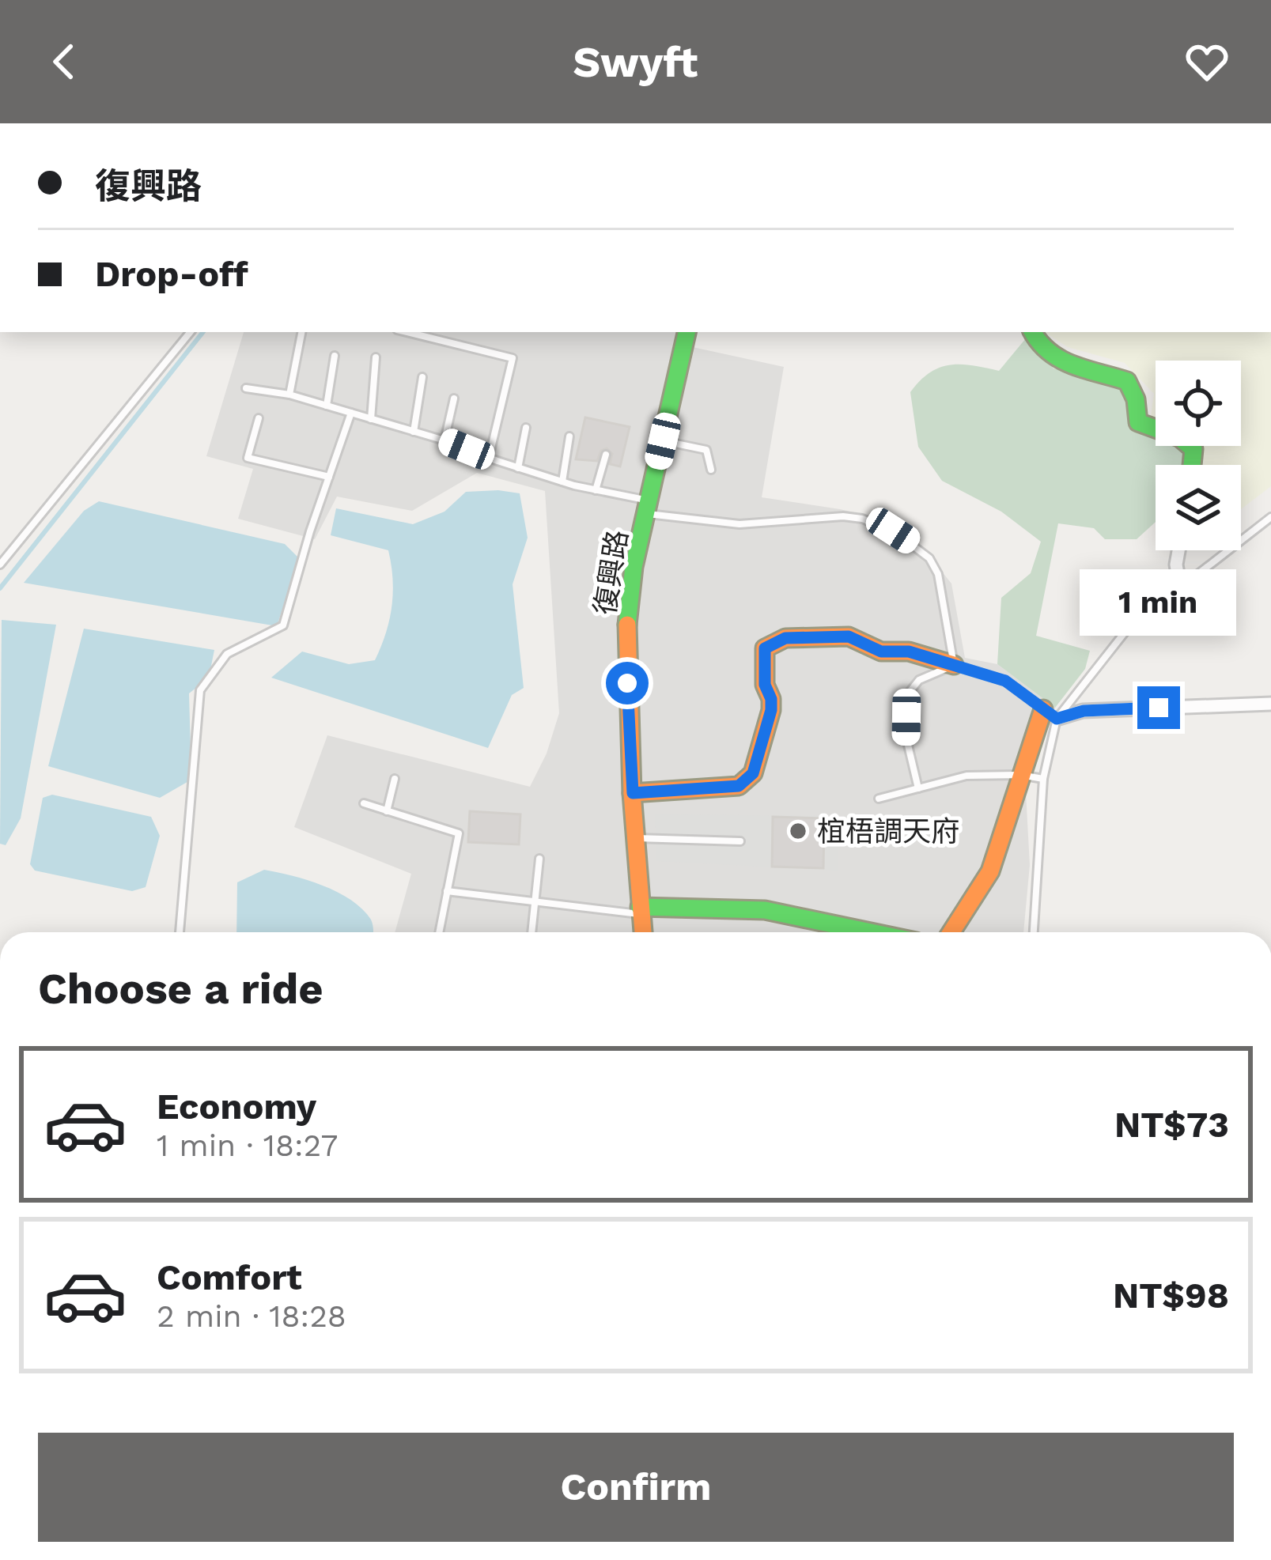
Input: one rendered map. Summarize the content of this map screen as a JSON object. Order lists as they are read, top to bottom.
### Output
{
  "streets": {
    "street": ["復興路"]
  },
  "places": ["椬梧調天府"],
  "page": {
    "header": "Swyft",
    "banner": ["復興路", "Drop-off"],
    "bubble": "1 min",
    "heading": "Choose a ride",
    "list": [
      {
        "name": "Economy",
        "note": "1 min · 18:27",
        "value": "NT$73"
      },
      {
        "name": "Comfort",
        "note": "2 min · 18:28",
        "value": "NT$98"
      }
    ],
    "buttons": "Confirm"
  }
}
